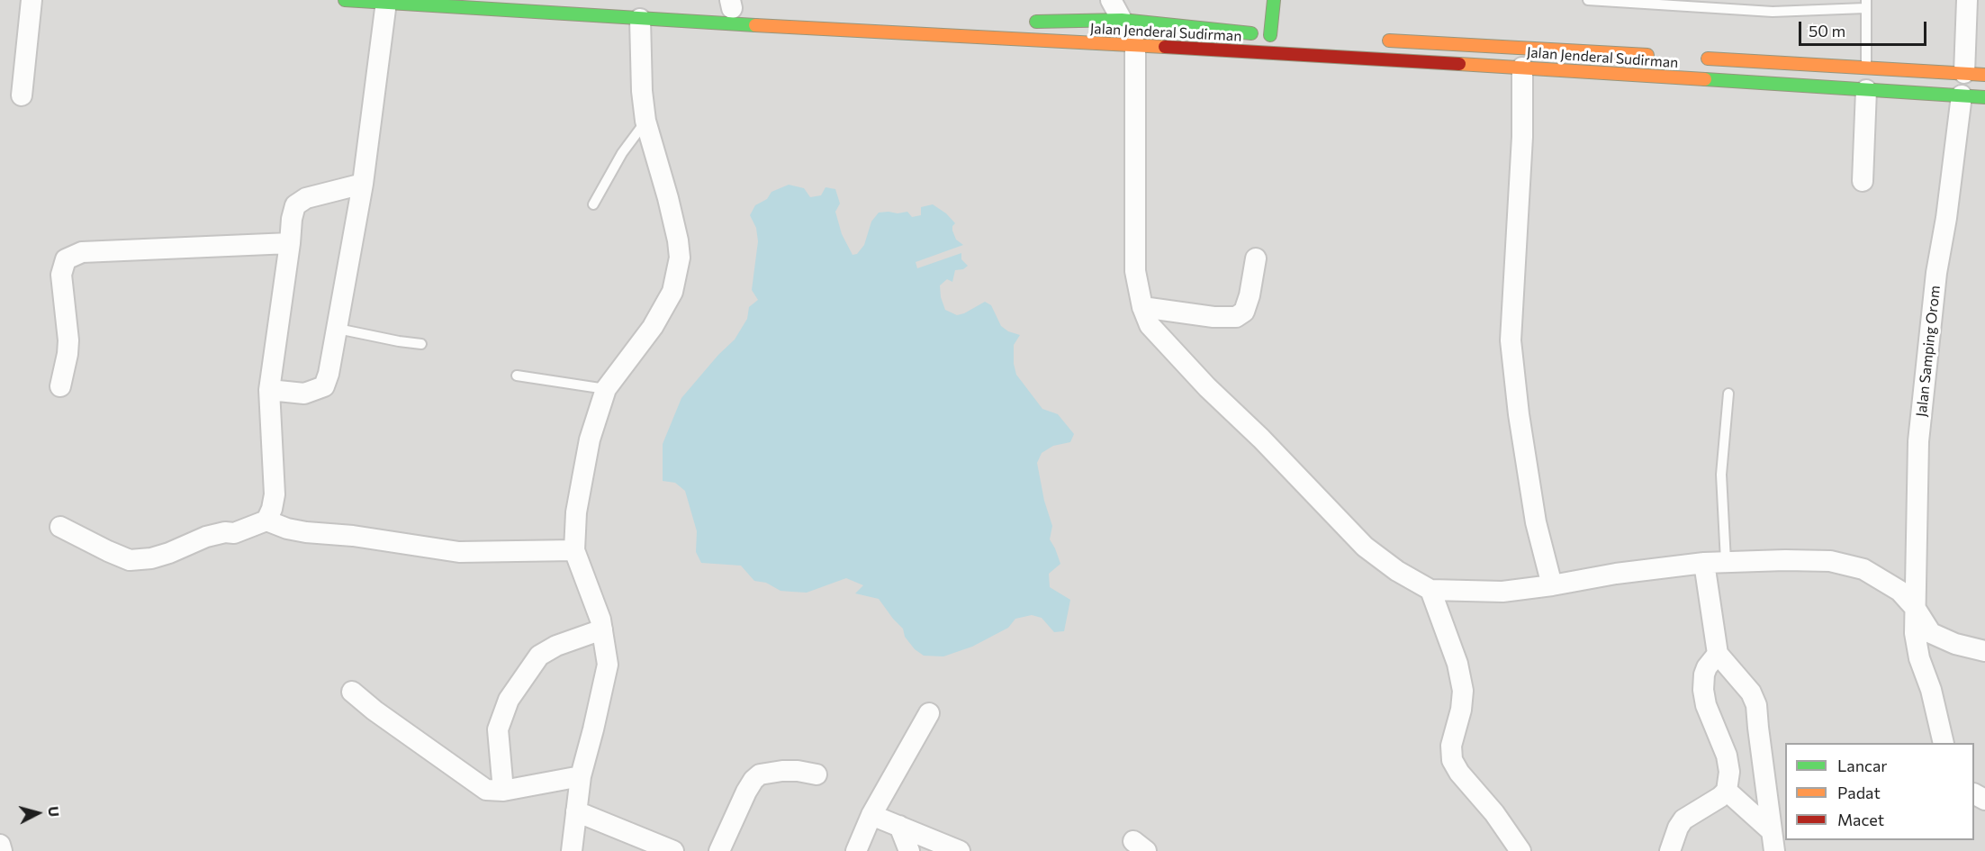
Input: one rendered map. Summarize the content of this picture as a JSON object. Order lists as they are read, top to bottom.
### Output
{
  "streets": {
    "main road": ["Jalan Jenderal Sudirman"],
    "street": ["Jalan Samping Orom"]
  },
  "crossings": [
    ["Jalan Jenderal Sudirman", "Jalan Samping Orom"]
  ],
  "legend": ["Lancar", "Padat", "Macet"],
  "scale_bar": "50 m",
  "north": "right"
}
